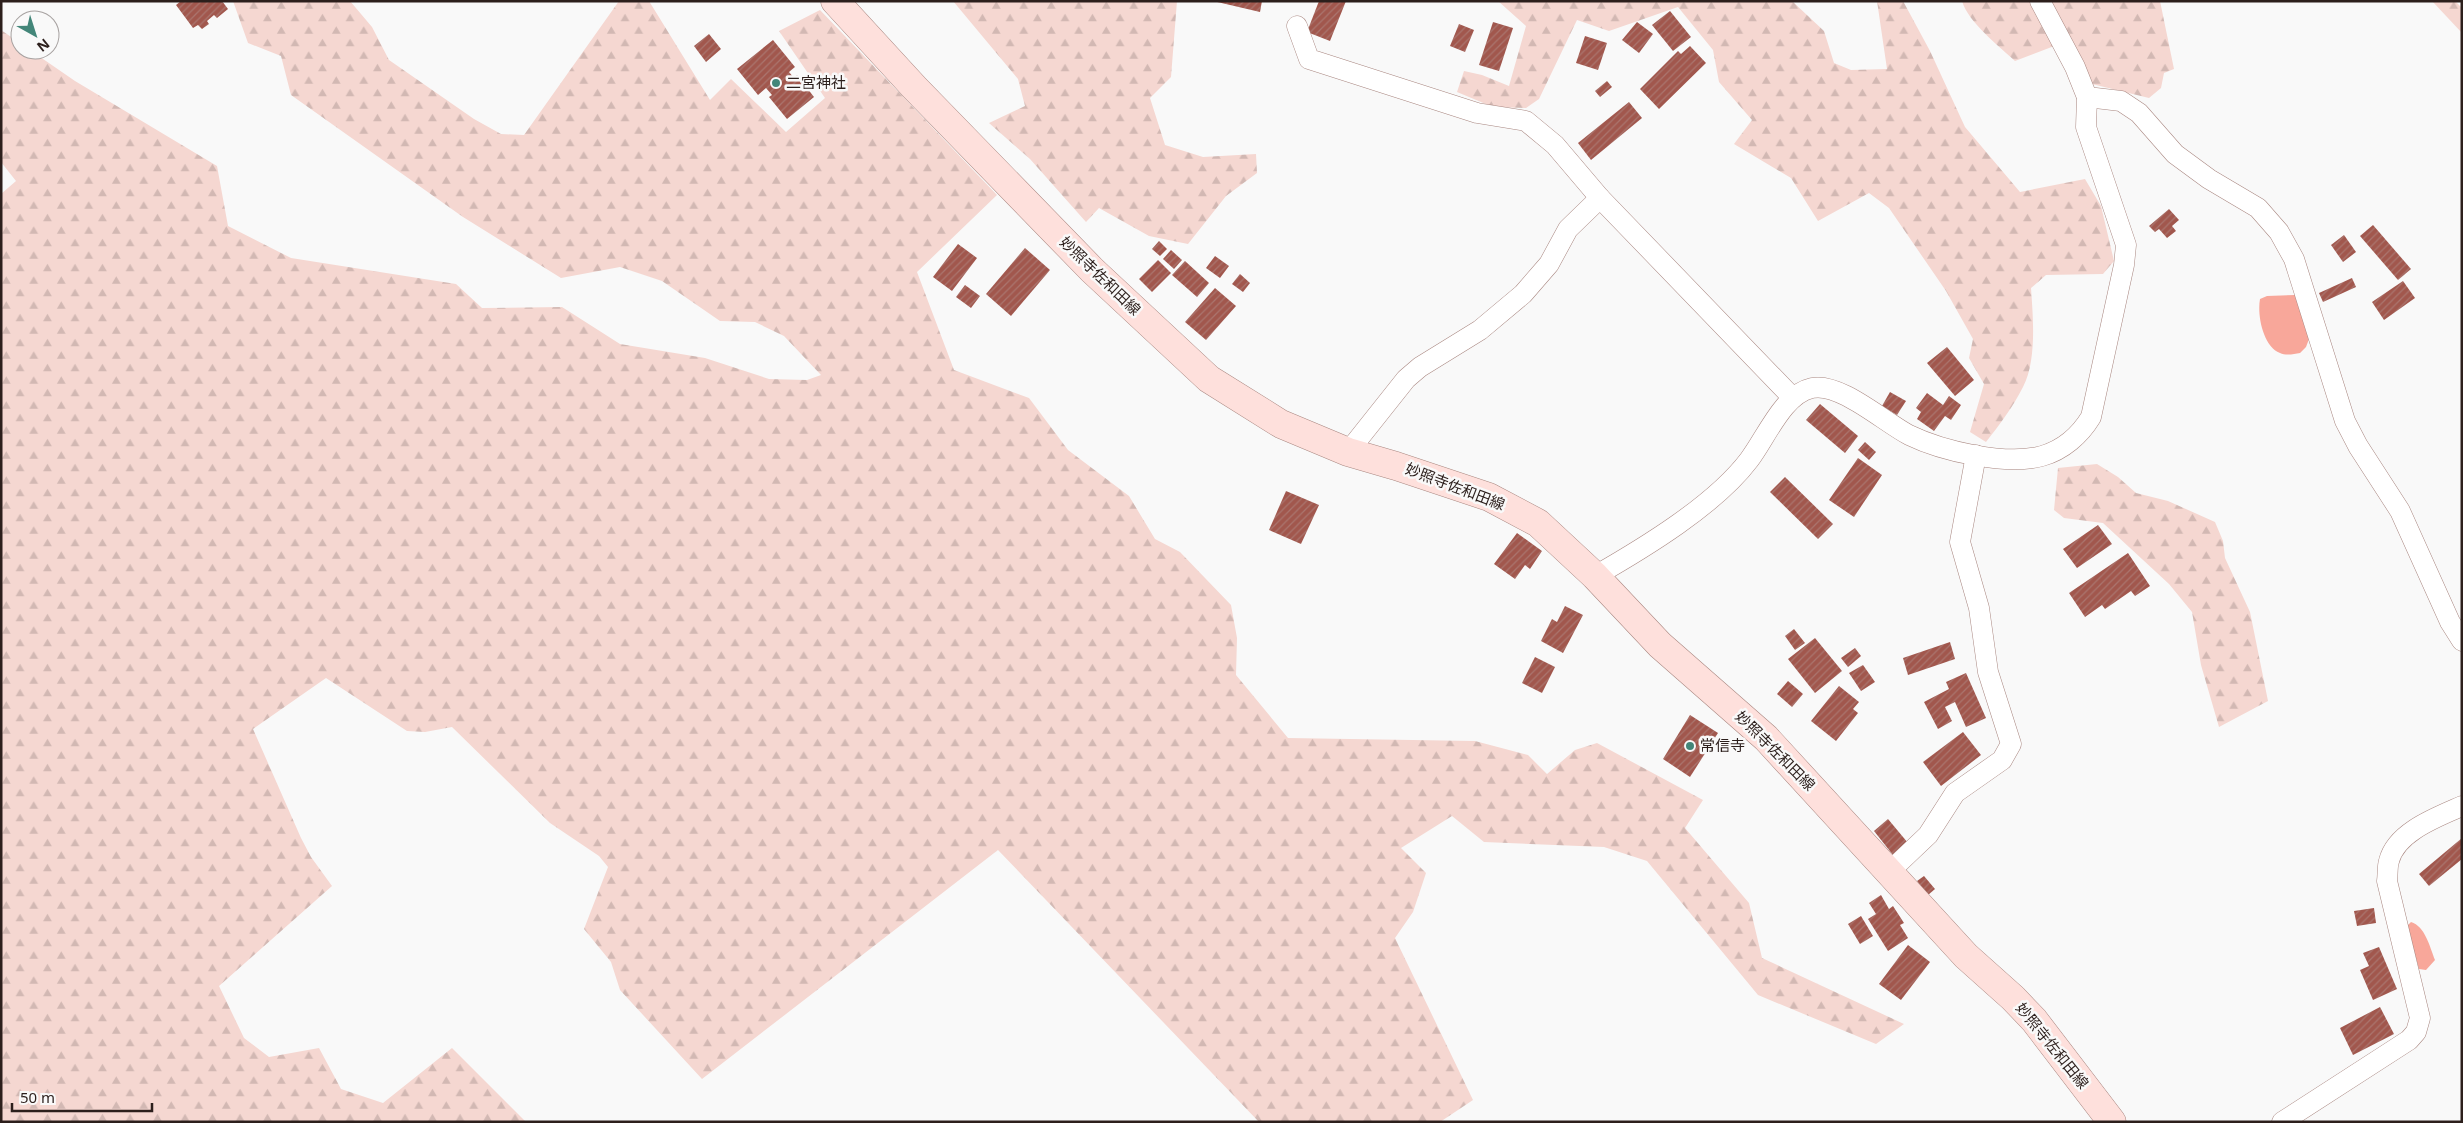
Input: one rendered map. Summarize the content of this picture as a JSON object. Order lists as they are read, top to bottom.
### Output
{
  "streets": {
    "main road": ["妙照寺佐和田線"]
  },
  "places": ["二宮神社", "常信寺"],
  "scale_bar": "50 m",
  "north": "bottom right"
}
